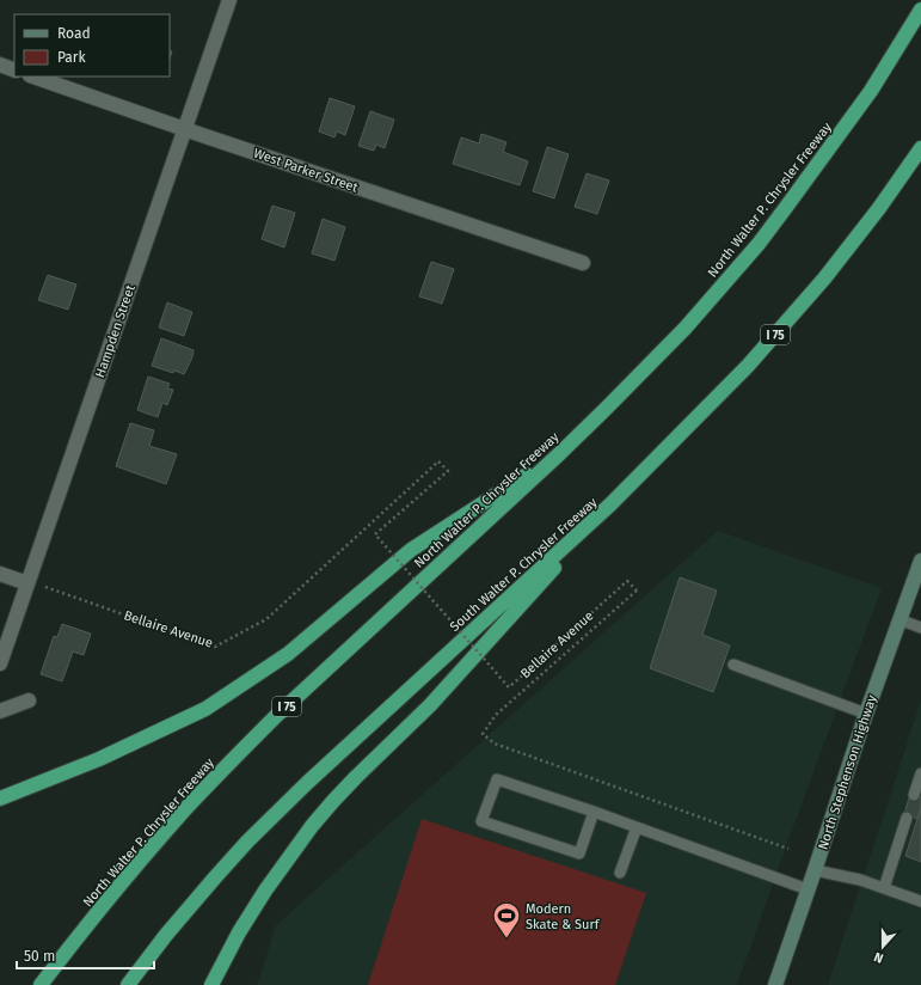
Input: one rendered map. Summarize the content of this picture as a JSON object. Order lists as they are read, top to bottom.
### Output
{
  "streets": {
    "highway": ["North Walter P. Chrysler Freeway", "I 75", "South Walter P. Chrysler Freeway"],
    "main road": ["North Stephenson Highway"],
    "street": ["West Parker Street", "Hampden Street"],
    "path": ["Bellaire Avenue"]
  },
  "crossings": [
    ["West Parker Street", "Hampden Street"]
  ],
  "places": {
    "sports": ["Modern Skate & Surf"]
  },
  "legend": ["Road", "Park"],
  "scale_bar": "50 m",
  "north": "bottom"
}
